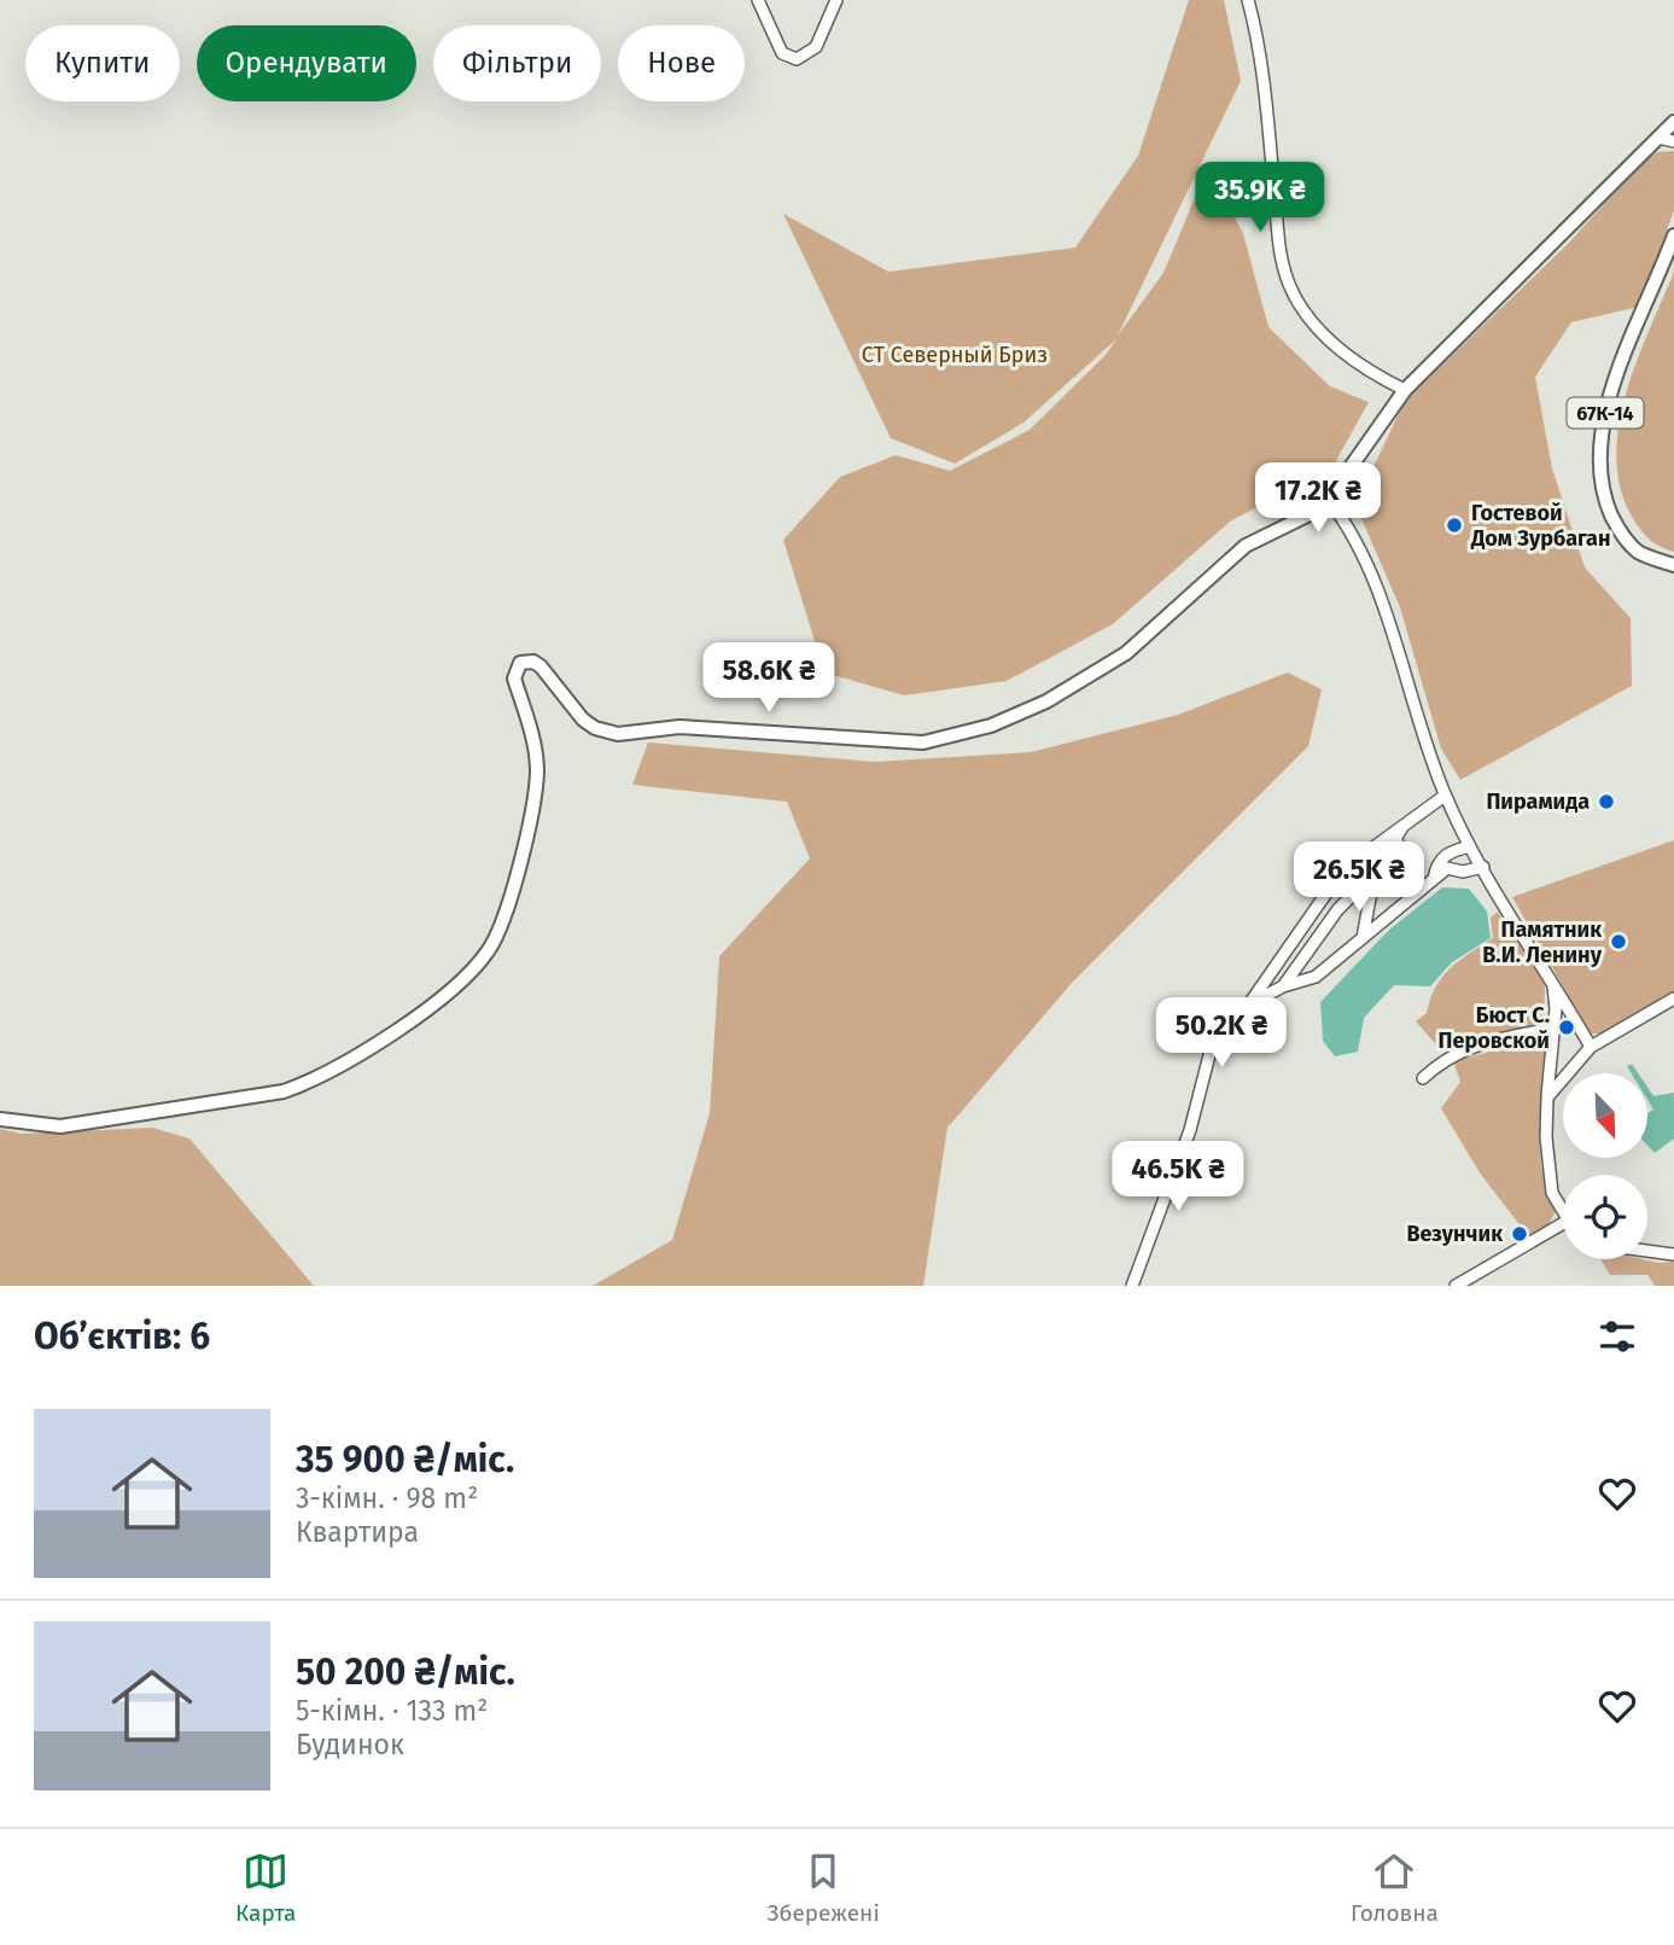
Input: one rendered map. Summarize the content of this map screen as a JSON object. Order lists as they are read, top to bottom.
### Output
{
  "streets": {
    "main road": ["67К-14"]
  },
  "parks": ["СТ Северный Бриз"],
  "places": [
    "Гостевой Дом Зурбаган",
    "Пирамида",
    "Памятник В.И. Ленину",
    "Бюст С. Перовской",
    "Везунчик"
  ],
  "north": "bottom right",
  "page": {
    "chip": [
      "Купити",
      "Орендувати",
      "Фільтри",
      "Нове"
    ],
    "price": [
      "35.9K ₴",
      "17.2K ₴",
      "58.6K ₴",
      "26.5K ₴",
      "50.2K ₴",
      "46.5K ₴"
    ],
    "heading": "Об’єктів: 6",
    "list": [
      {
        "name": "35 900 ₴/міс.",
        "note": "3-кімн. · 98 m² · Квартира"
      },
      {
        "name": "50 200 ₴/міс.",
        "note": "5-кімн. · 133 m² · Будинок"
      }
    ],
    "tabs": ["Карта", "Збережені", "Головна"]
  }
}
